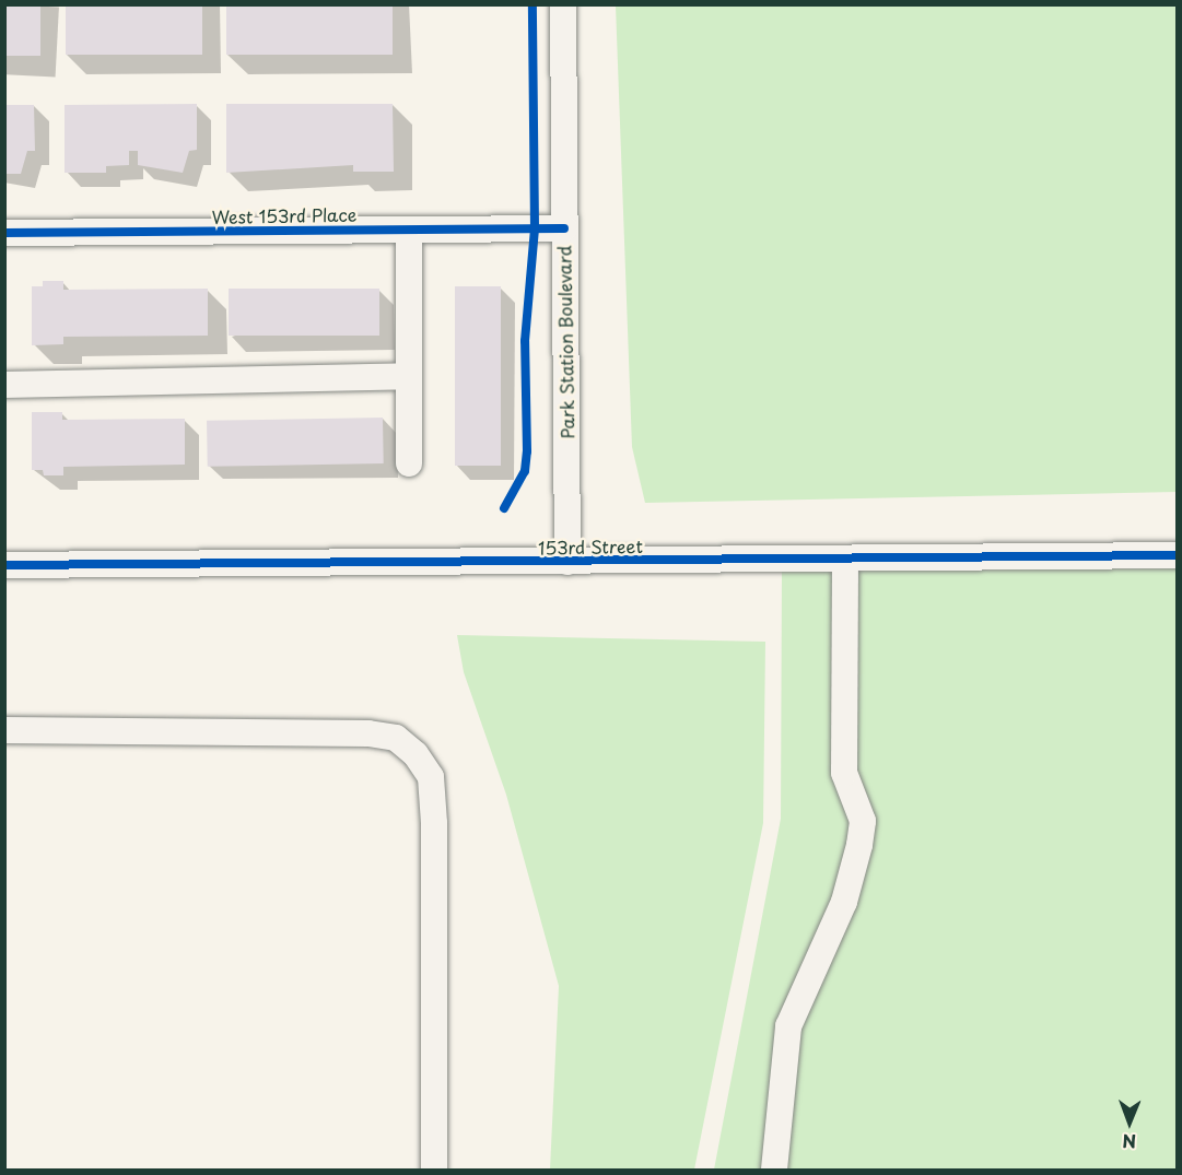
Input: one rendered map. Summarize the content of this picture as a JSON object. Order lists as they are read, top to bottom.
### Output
{
  "streets": {
    "street": ["West 153rd Place", "Park Station Boulevard", "153rd Street"]
  },
  "crossings": [
    ["West 153rd Place", "Park Station Boulevard"],
    ["Park Station Boulevard", "153rd Street"]
  ],
  "north": "bottom"
}
